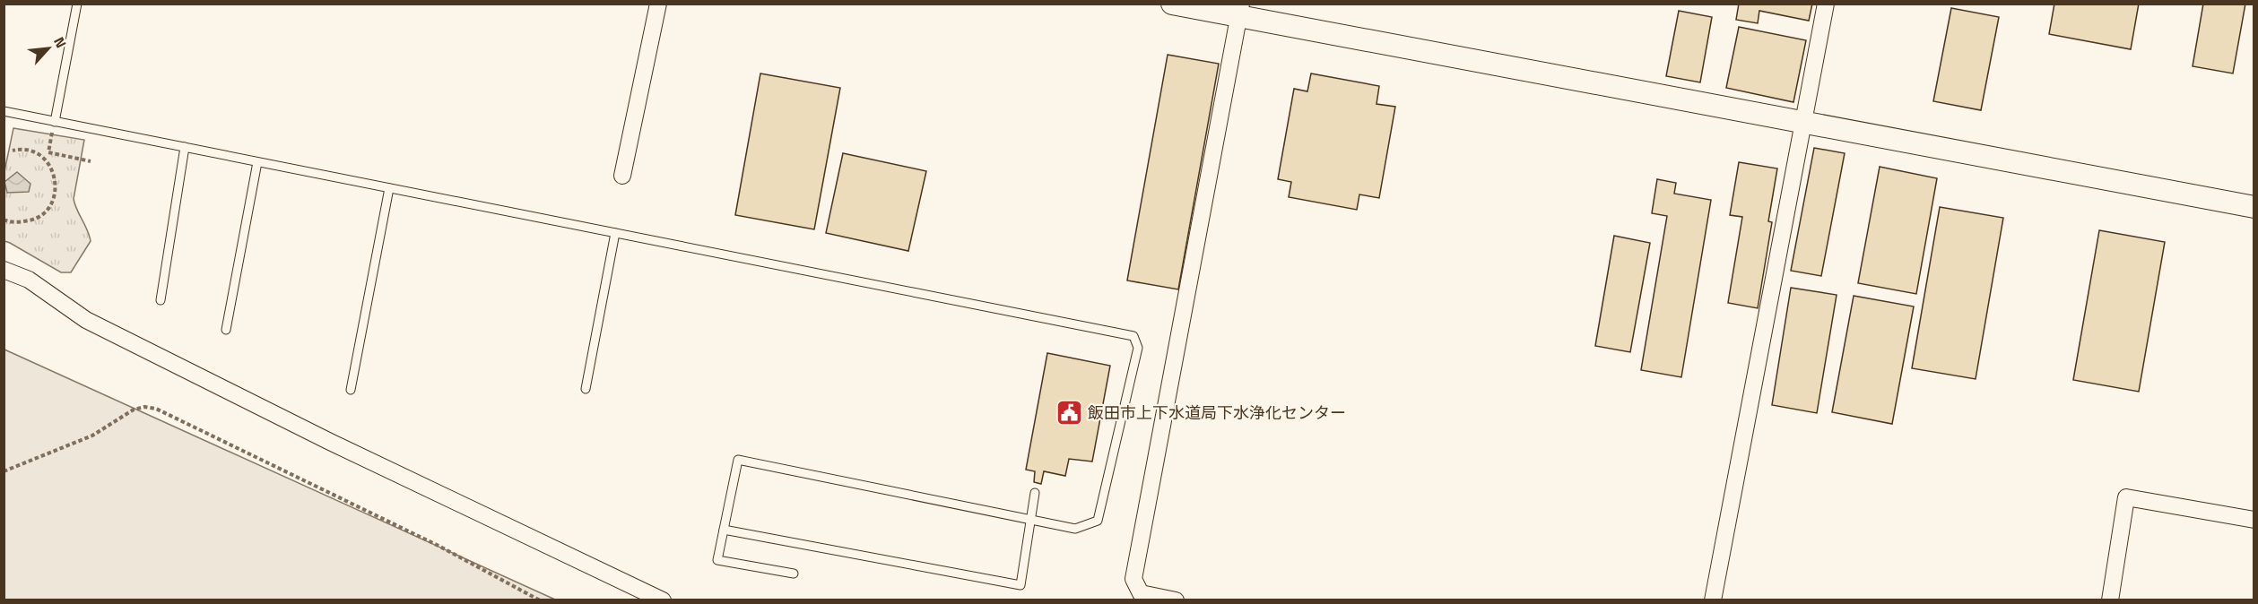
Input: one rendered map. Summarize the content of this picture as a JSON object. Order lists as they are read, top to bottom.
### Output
{
  "places": {
    "public building": ["飯田市上下水道局下水浄化センター"]
  },
  "north": "top right"
}
